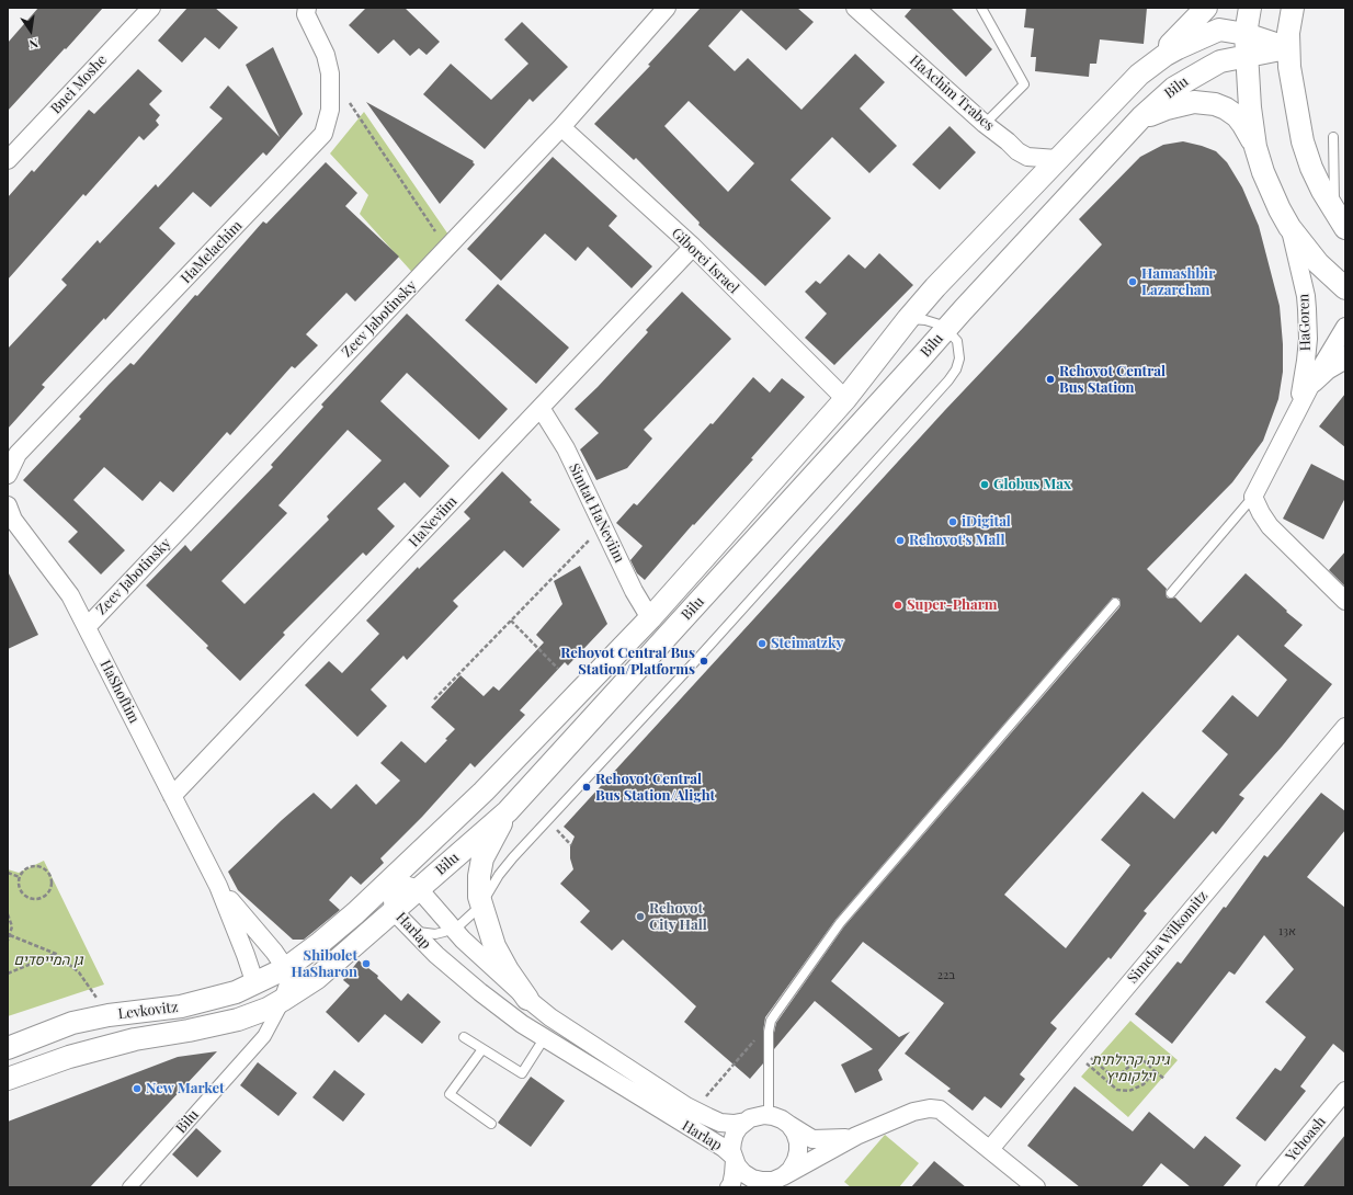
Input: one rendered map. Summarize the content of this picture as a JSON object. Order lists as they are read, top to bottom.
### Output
{
  "streets": {
    "street": [
      "Bnei Moshe",
      "Bilu",
      "HaAchim Trabes",
      "HaMelachim",
      "Giborei Israel",
      "Zeev Jabotinsky",
      "HaGoren",
      "Simtat HaNeviim",
      "HaNeviim",
      "HaShoftim",
      "Harlap",
      "Simcha Wilkomitz",
      "Levkovitz",
      "Yehoash"
    ]
  },
  "crossings": [
    ["Bilu", "HaAchim Trabes"],
    ["Bilu", "Giborei Israel"],
    ["Bilu", "Simtat HaNeviim"],
    ["Bilu", "HaShoftim"],
    ["Bilu", "Harlap"],
    ["Bilu", "Levkovitz"],
    ["Giborei Israel", "Zeev Jabotinsky"],
    ["Giborei Israel", "HaNeviim"],
    ["Zeev Jabotinsky", "HaShoftim"],
    ["Simtat HaNeviim", "HaNeviim"],
    ["HaNeviim", "HaShoftim"],
    ["HaShoftim", "Levkovitz"]
  ],
  "parks": ["גן המייסדים", "גינה קהילתית וילקומיץ"],
  "places": [
    "Hamashbir Lazarchan",
    "Rehovot Central Bus Station",
    "Globus Max",
    "iDigital",
    "Rehovot's Mall",
    "Super-Pharm",
    "Steimatzky",
    "Rehovot Central Bus Station/Platforms",
    "Rehovot Central Bus Station/Alight",
    "Rehovot City Hall",
    "Shibolet HaSharon",
    "New Market"
  ],
  "house_numbers": ["13א", "22ב"],
  "north": "bottom"
}
